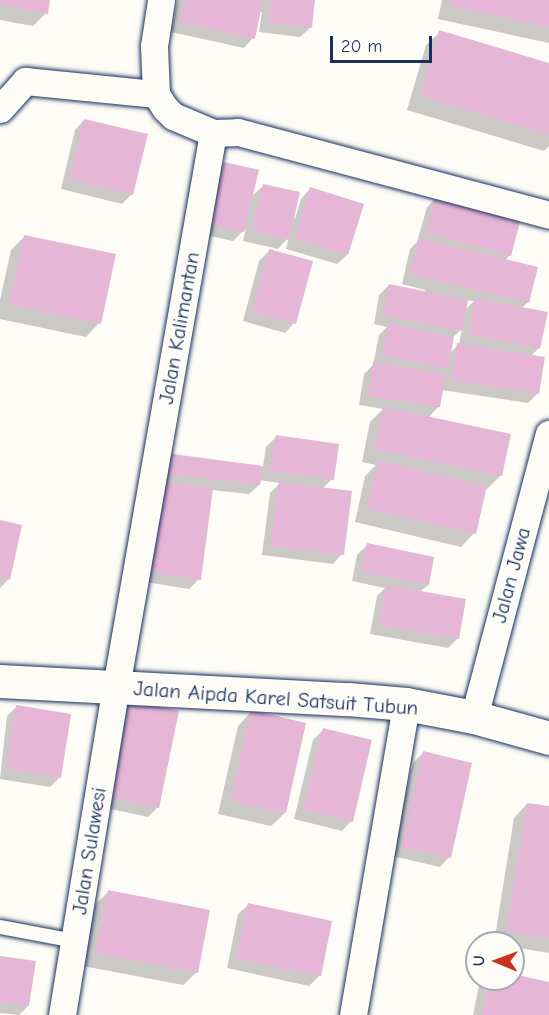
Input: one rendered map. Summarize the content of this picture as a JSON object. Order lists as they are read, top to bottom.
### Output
{
  "streets": {
    "street": [
      "Jalan Kalimantan",
      "Jalan Jawa",
      "Jalan Aipda Karel Satsuit Tubun",
      "Jalan Sulawesi"
    ]
  },
  "crossings": [
    ["Jalan Kalimantan", "Jalan Aipda Karel Satsuit Tubun"],
    ["Jalan Kalimantan", "Jalan Sulawesi"],
    ["Jalan Jawa", "Jalan Aipda Karel Satsuit Tubun"],
    ["Jalan Aipda Karel Satsuit Tubun", "Jalan Sulawesi"]
  ],
  "scale_bar": "20 m",
  "north": "left"
}
